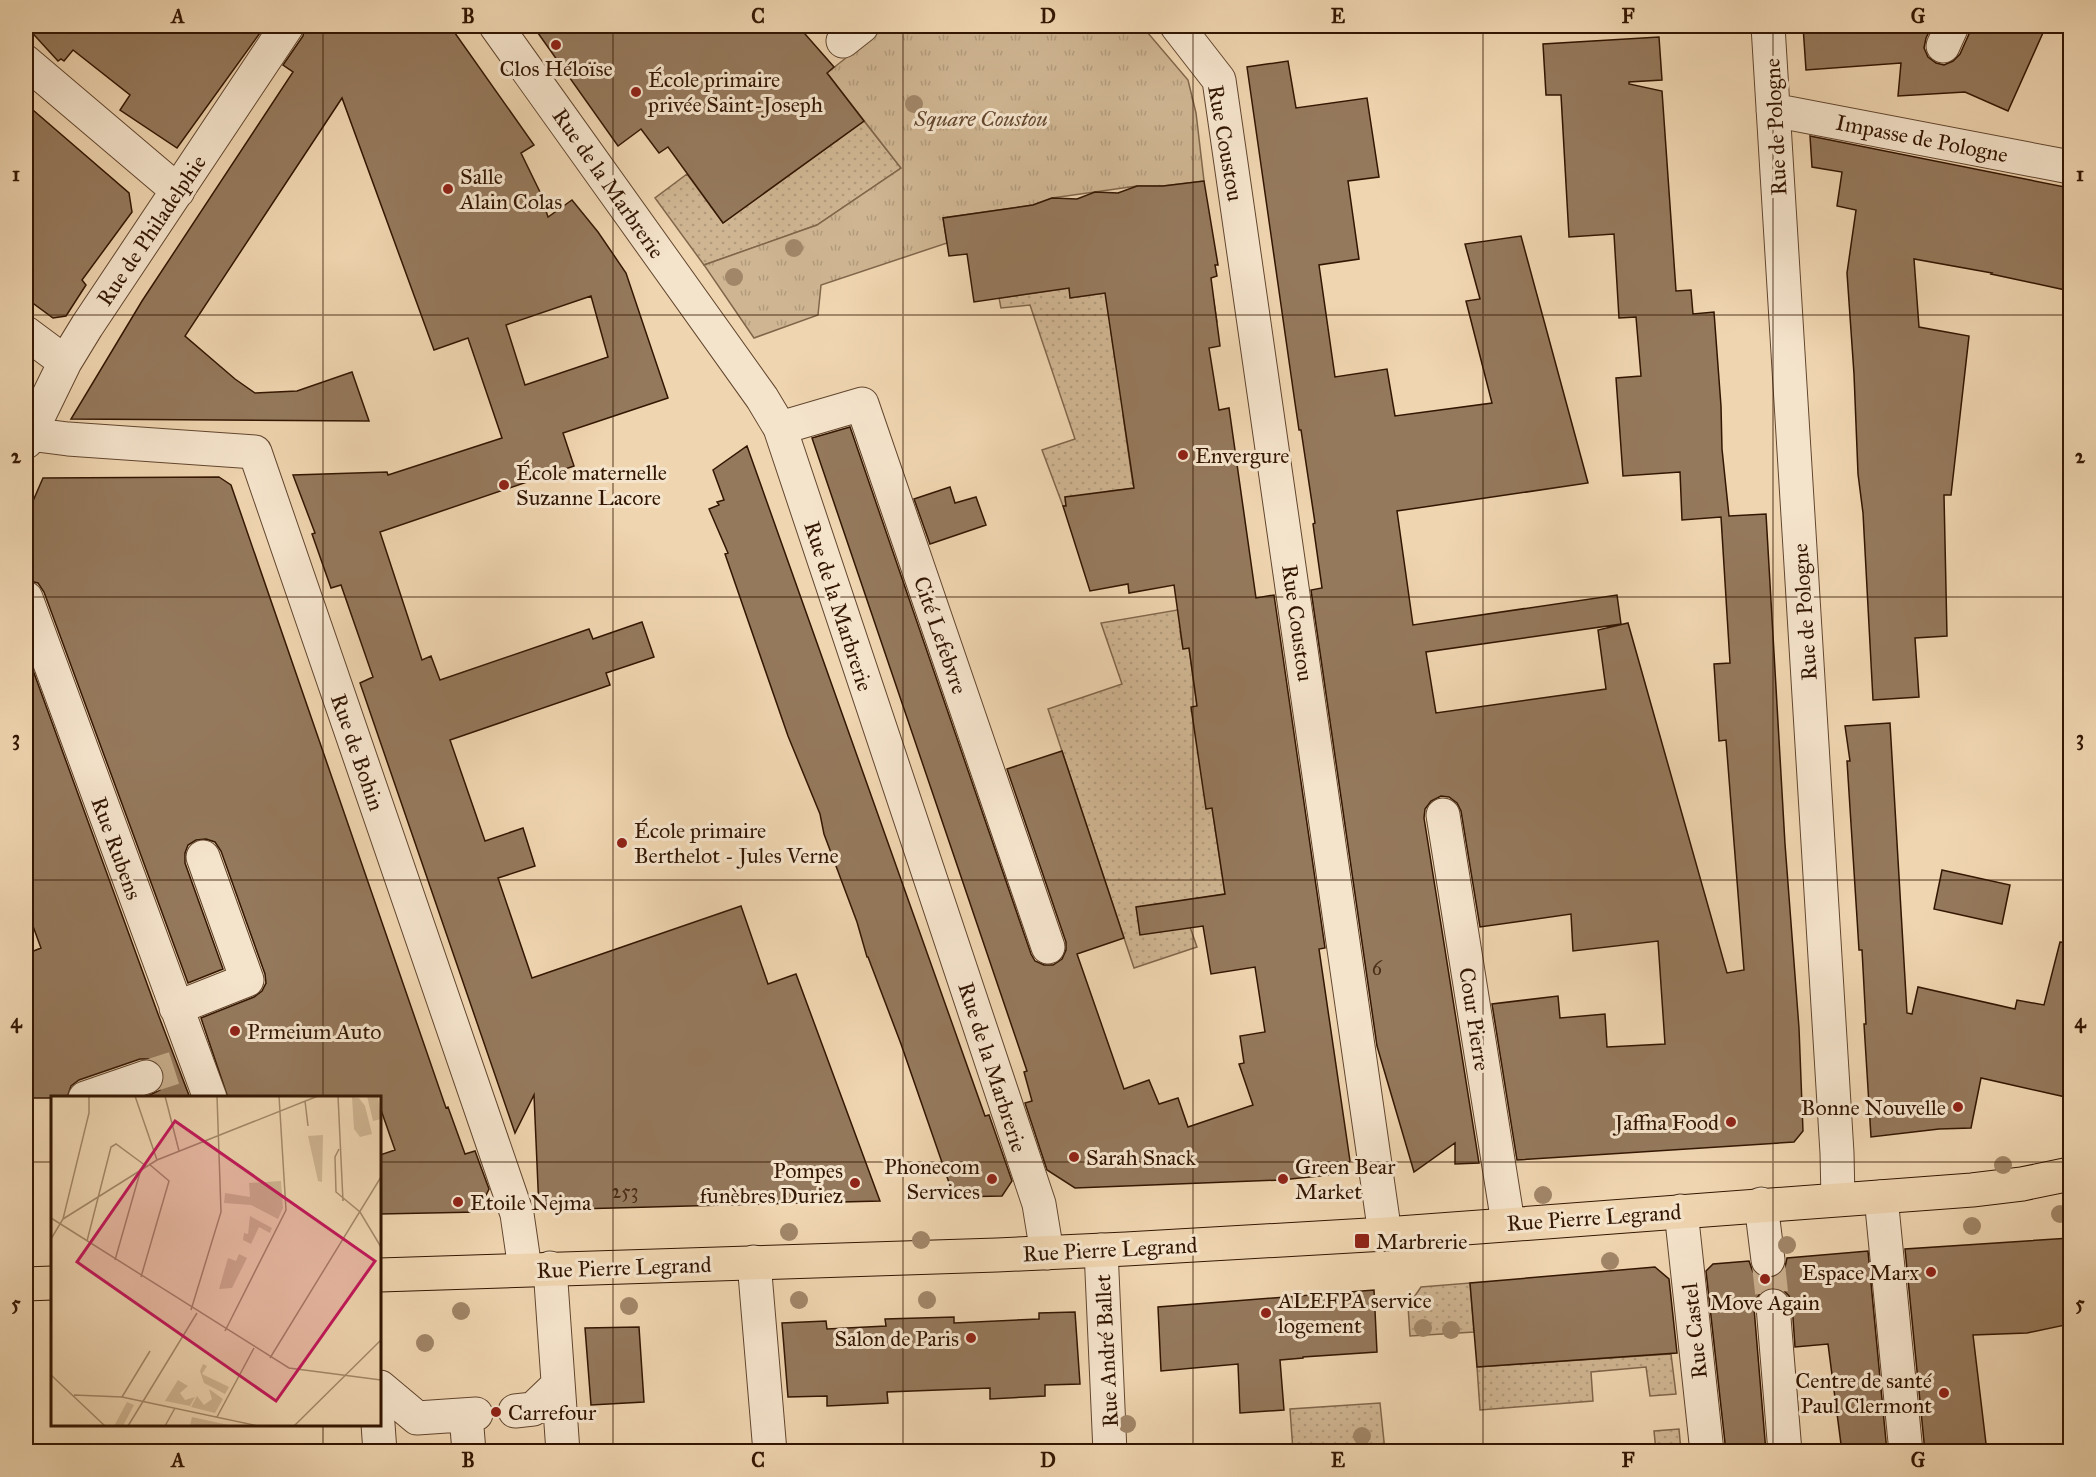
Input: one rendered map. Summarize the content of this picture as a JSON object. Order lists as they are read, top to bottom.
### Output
{
  "streets": {
    "main road": ["Rue Pierre Legrand"],
    "street": [
      "Rue de Pologne",
      "Impasse de Pologne",
      "Rue Coustou",
      "Rue de la Marbrerie",
      "Rue de Philadelphie",
      "Cité Lefebvre",
      "Rue de Bohin",
      "Rue Rubens",
      "Cour Pierre",
      "Rue Castel",
      "Rue André Ballet"
    ]
  },
  "crossings": [
    ["Rue de Pologne", "Impasse de Pologne"],
    ["Rue de Pologne", "Rue Pierre Legrand"],
    ["Rue Coustou", "Rue Pierre Legrand"],
    ["Rue de la Marbrerie", "Cité Lefebvre"],
    ["Rue de la Marbrerie", "Rue Pierre Legrand"],
    ["Rue de Philadelphie", "Rue de Bohin"],
    ["Rue de Bohin", "Rue Pierre Legrand"],
    ["Cour Pierre", "Rue Pierre Legrand"],
    ["Rue Pierre Legrand", "Rue Castel"],
    ["Rue Pierre Legrand", "Rue André Ballet"]
  ],
  "parks": ["Square Coustou"],
  "places": {
    "other": [
      "Clos Héloïse",
      "École primaire privée Saint-Joseph",
      "Salle Alain Colas",
      "Envergure",
      "École maternelle Suzanne Lacore",
      "École primaire Berthelot - Jules Verne",
      "Prmeium Auto",
      "Bonne Nouvelle",
      "Jaffna Food",
      "Sarah Snack",
      "Phonecom Services",
      "Green Bear Market",
      "Pompes funèbres Duriez",
      "Etoile Nejma",
      "Espace Marx",
      "Move Again",
      "ALEFPA service logement",
      "Salon de Paris",
      "Centre de santé Paul Clermont",
      "Carrefour"
    ],
    "transit": ["Marbrerie"]
  },
  "house_numbers": ["6", "253"],
  "grid": {
    "columns": [
      "A",
      "B",
      "C",
      "D",
      "E",
      "F",
      "G"
    ],
    "rows": [
      "1",
      "2",
      "3",
      "4",
      "5"
    ]
  }
}
